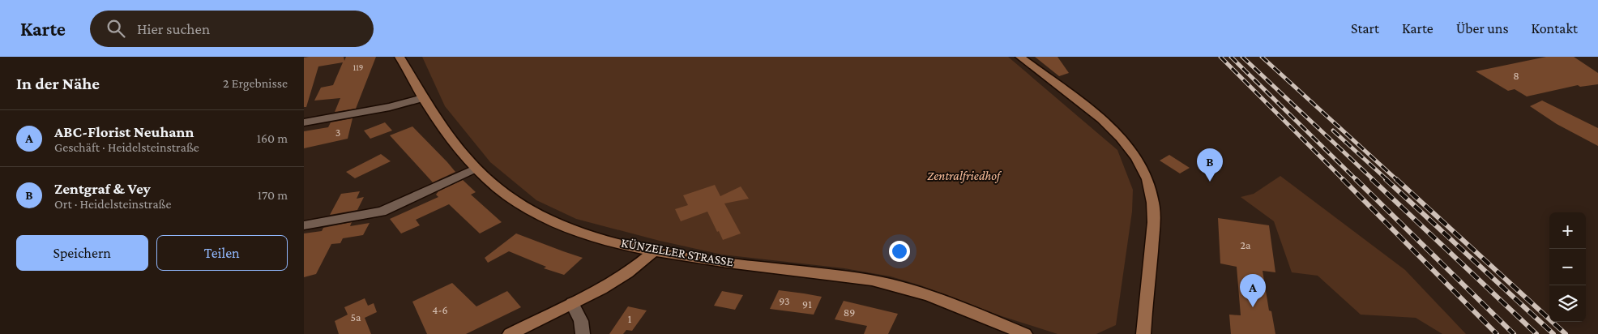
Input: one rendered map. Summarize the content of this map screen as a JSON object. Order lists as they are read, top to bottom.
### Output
{
  "streets": {
    "main road": ["KÜNZELLER STRASSE"]
  },
  "parks": ["Zentralfriedhof"],
  "house_numbers": [
    "119",
    "8",
    "3",
    "2a",
    "93",
    "91",
    "4-6",
    "89",
    "5a",
    "1"
  ],
  "page": {
    "header": "Karte",
    "search": "Hier suchen",
    "nav": [
      "Start",
      "Karte",
      "Über uns",
      "Kontakt"
    ],
    "heading": ["In der Nähe", "2 Ergebnisse"],
    "list": [
      {
        "mark": "A",
        "name": "ABC-Florist Neuhann",
        "note": "Geschäft · Heidelsteinstraße",
        "value": "160 m"
      },
      {
        "mark": "B",
        "name": "Zentgraf & Vey",
        "note": "Ort · Heidelsteinstraße",
        "value": "170 m"
      }
    ],
    "pins": ["B", "A"],
    "map_buttons": ["+", "−"],
    "buttons": ["Speichern", "Teilen"]
  }
}
